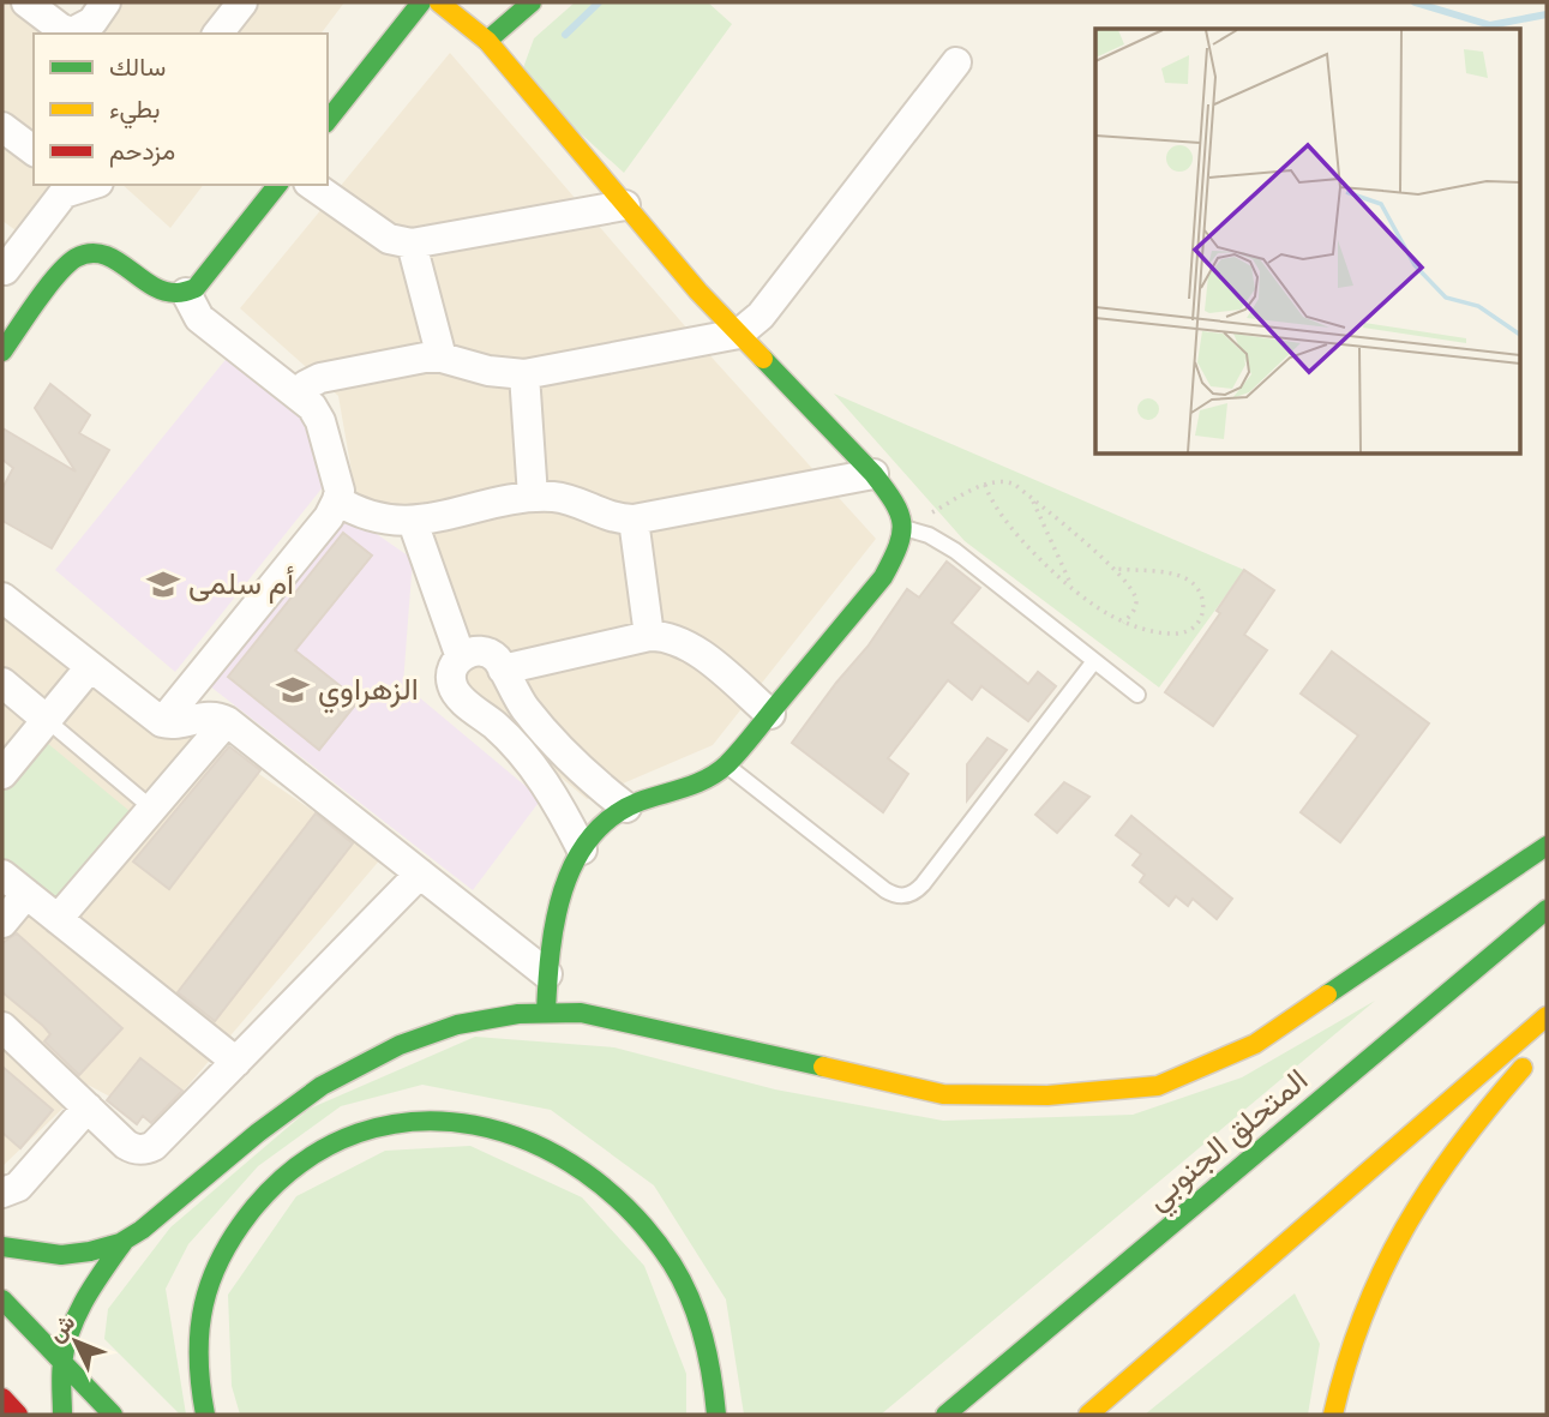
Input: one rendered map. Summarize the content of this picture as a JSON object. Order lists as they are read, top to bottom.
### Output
{
  "streets": {
    "main road": ["المتحلق الجنوبي"]
  },
  "places": {
    "school or university": ["أم سلمى", "الزهراوي"]
  },
  "legend": ["سالك", "بطيء", "مزدحم"],
  "north": "top left"
}
